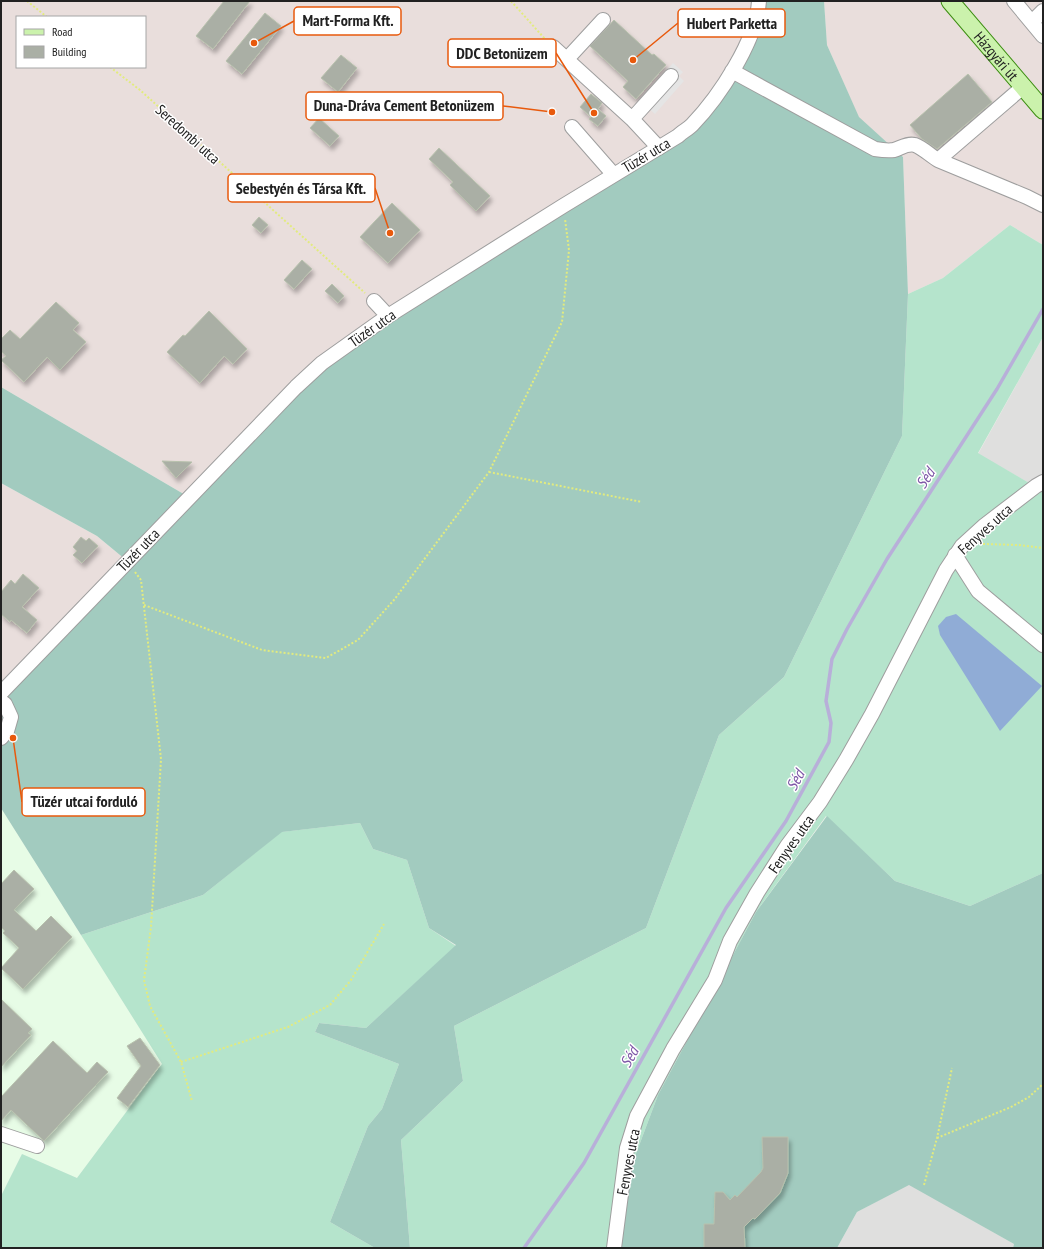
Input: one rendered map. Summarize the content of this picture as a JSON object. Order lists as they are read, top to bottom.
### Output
{
  "streets": {
    "main road": ["Házgyári út"],
    "street": ["Tüzér utca", "Fenyves utca"],
    "path": ["Seredombi utca"]
  },
  "water": ["Séd"],
  "places": [
    "Mart-Forma Kft.",
    "Hubert Parketta",
    "Duna-Dráva Cement Betonüzem",
    "DDC Betonüzem",
    "Sebestyén és Társa Kft.",
    "Tüzér utcai forduló"
  ],
  "legend": ["Road", "Building"]
}
